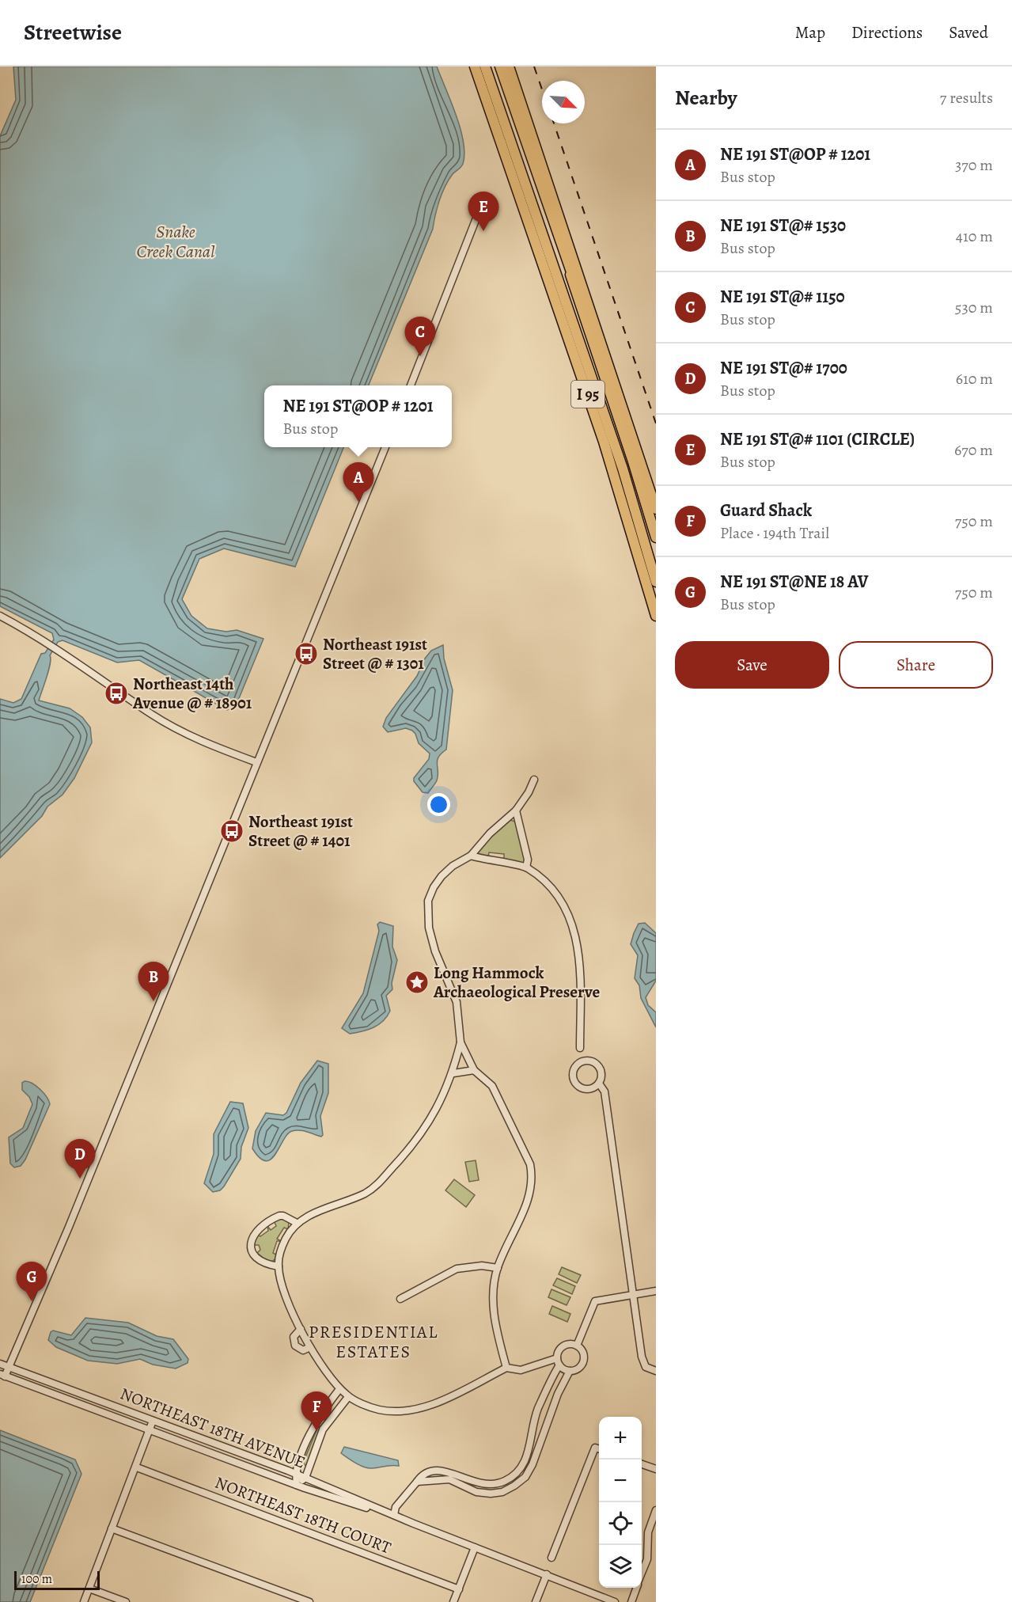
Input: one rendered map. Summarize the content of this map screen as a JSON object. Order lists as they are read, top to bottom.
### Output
{
  "streets": {
    "highway": ["I 95"],
    "street": ["NORTHEAST 18TH AVENUE", "NORTHEAST 18TH COURT"]
  },
  "districts": ["PRESIDENTIAL ESTATES"],
  "water": ["Snake Creek Canal"],
  "places": {
    "bus stop": ["Northeast 191st Street @ # 1301", "Northeast 14th Avenue @ # 18901", "Northeast 191st Street @ # 1401"],
    "place": ["Long Hammock Archaeological Preserve"]
  },
  "scale_bar": "100 m",
  "north": "bottom right",
  "page": {
    "header": "Streetwise",
    "nav": ["Map", "Directions", "Saved"],
    "heading": ["Nearby", "7 results"],
    "list": [
      {
        "mark": "A",
        "name": "NE 191 ST@OP # 1201",
        "note": "Bus stop",
        "value": "370 m"
      },
      {
        "mark": "B",
        "name": "NE 191 ST@# 1530",
        "note": "Bus stop",
        "value": "410 m"
      },
      {
        "mark": "C",
        "name": "NE 191 ST@# 1150",
        "note": "Bus stop",
        "value": "530 m"
      },
      {
        "mark": "D",
        "name": "NE 191 ST@# 1700",
        "note": "Bus stop",
        "value": "610 m"
      },
      {
        "mark": "E",
        "name": "NE 191 ST@# 1101 (CIRCLE)",
        "note": "Bus stop",
        "value": "670 m"
      },
      {
        "mark": "F",
        "name": "Guard Shack",
        "note": "Place · 194th Trail",
        "value": "750 m"
      },
      {
        "mark": "G",
        "name": "NE 191 ST@NE 18 AV",
        "note": "Bus stop",
        "value": "750 m"
      }
    ],
    "pins": [
      "E",
      "C",
      "A",
      "B",
      "D",
      "G",
      "F"
    ],
    "popup": ["NE 191 ST@OP # 1201", "Bus stop"],
    "buttons": ["Save", "Share"],
    "map_buttons": ["+", "−"],
    "scale": "100 m"
  }
}
